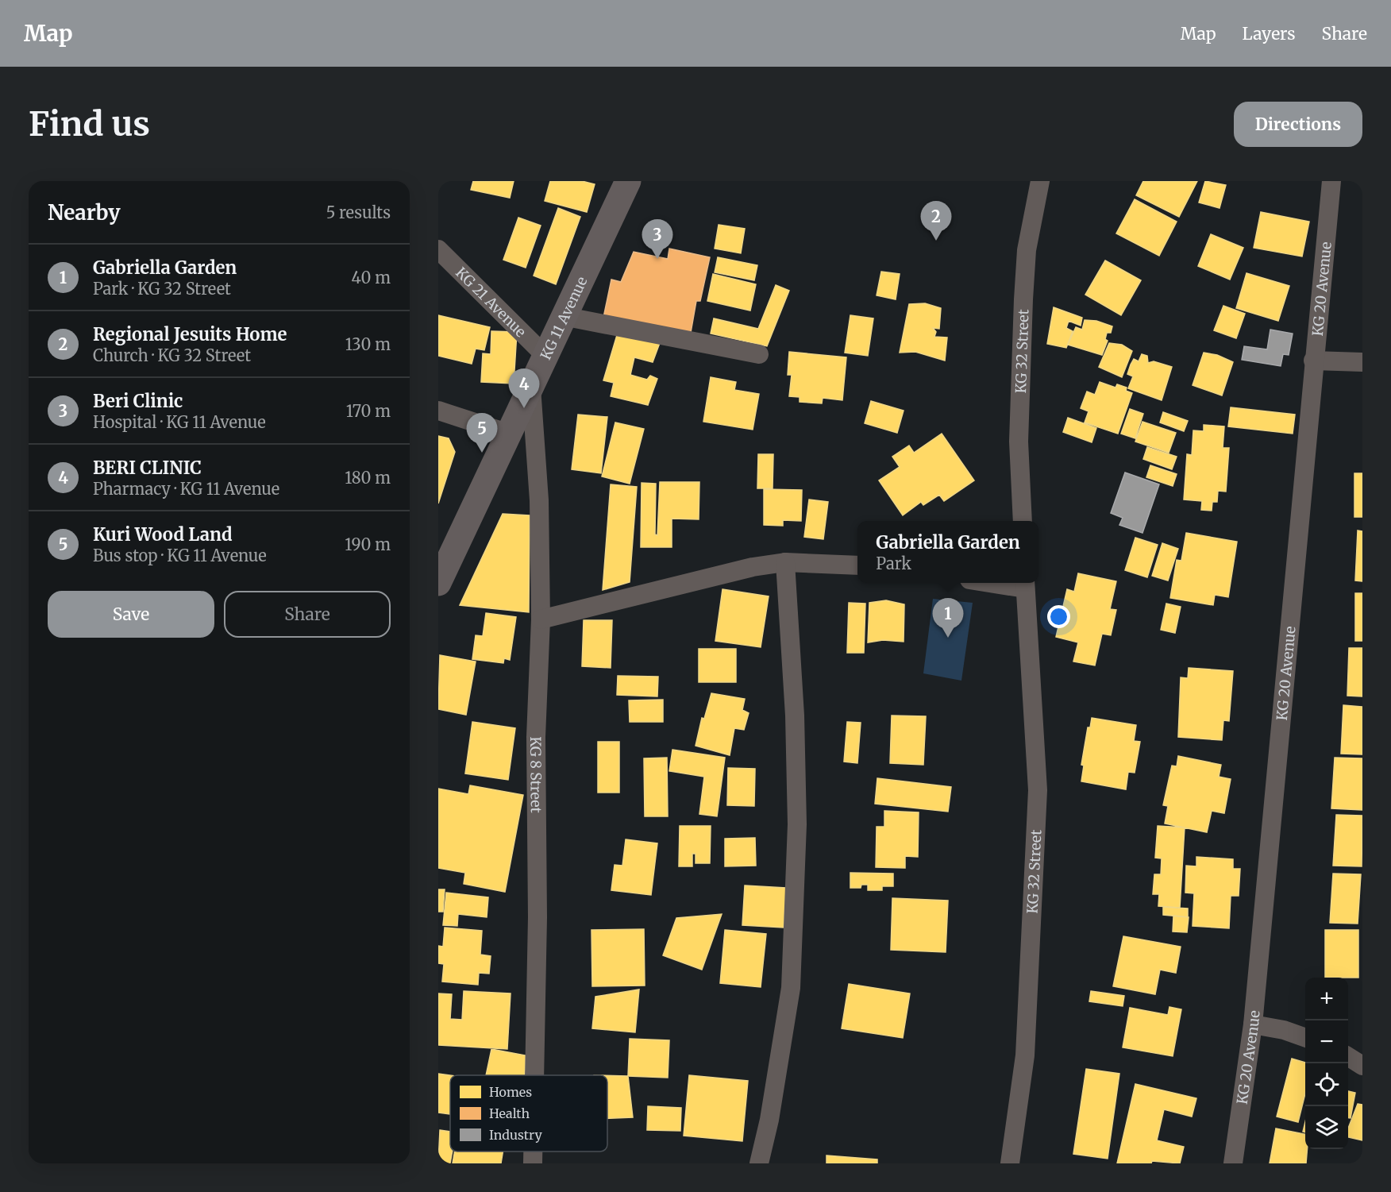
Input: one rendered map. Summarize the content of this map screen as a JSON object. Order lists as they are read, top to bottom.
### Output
{
  "streets": {
    "main road": ["KG 11 Avenue"],
    "street": [
      "KG 20 Avenue",
      "KG 21 Avenue",
      "KG 32 Street",
      "KG 8 Street"
    ]
  },
  "crossings": [
    ["KG 21 Avenue", "KG 11 Avenue"],
    ["KG 11 Avenue", "KG 8 Street"]
  ],
  "legend": ["Homes", "Health", "Industry"],
  "page": {
    "header": "Map",
    "nav": ["Map", "Layers", "Share"],
    "buttons": [
      "Directions",
      ["Save", "Share"]
    ],
    "title": "Find us",
    "heading": ["Nearby", "5 results"],
    "pins": [
      "2",
      "3",
      "4",
      "5",
      "1"
    ],
    "list": [
      {
        "mark": "1",
        "name": "Gabriella Garden",
        "note": "Park · KG 32 Street",
        "value": "40 m"
      },
      {
        "mark": "2",
        "name": "Regional Jesuits Home",
        "note": "Church · KG 32 Street",
        "value": "130 m"
      },
      {
        "mark": "3",
        "name": "Beri Clinic",
        "note": "Hospital · KG 11 Avenue",
        "value": "170 m"
      },
      {
        "mark": "4",
        "name": "BERI CLINIC",
        "note": "Pharmacy · KG 11 Avenue",
        "value": "180 m"
      },
      {
        "mark": "5",
        "name": "Kuri Wood Land",
        "note": "Bus stop · KG 11 Avenue",
        "value": "190 m"
      }
    ],
    "popup": ["Gabriella Garden", "Park"],
    "map_buttons": ["+", "−"]
  }
}
